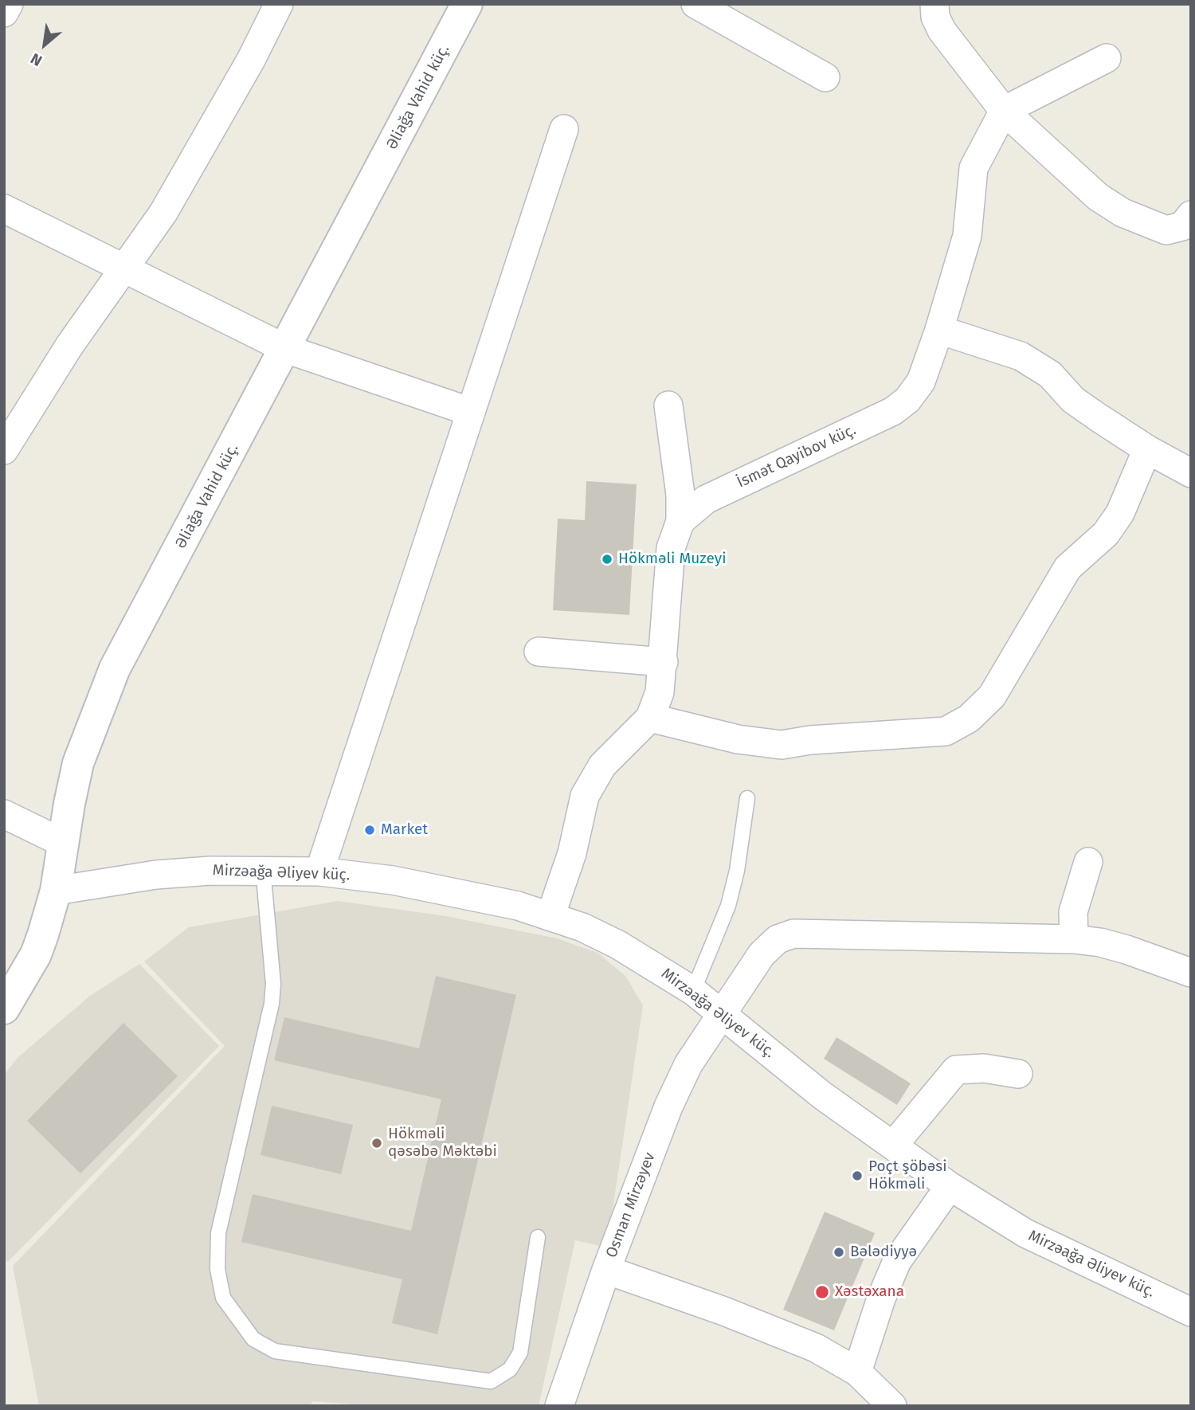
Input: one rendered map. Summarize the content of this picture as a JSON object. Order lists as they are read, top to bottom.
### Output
{
  "streets": {
    "street": [
      "Əliağa Vahid küç.",
      "İsmət Qayibov küç.",
      "Mirzəağa Əliyev küç.",
      "Osman Mirzəyev"
    ]
  },
  "crossings": [
    ["Əliağa Vahid küç.", "Mirzəağa Əliyev küç."],
    ["Mirzəağa Əliyev küç.", "Osman Mirzəyev"]
  ],
  "places": [
    "Hökməli Muzeyi",
    "Market",
    "Hökməli qəsəbə Məktəbi",
    "Poçt şöbəsi Hökməli",
    "Bələdiyyə",
    "Xəstəxana"
  ],
  "north": "bottom left"
}
